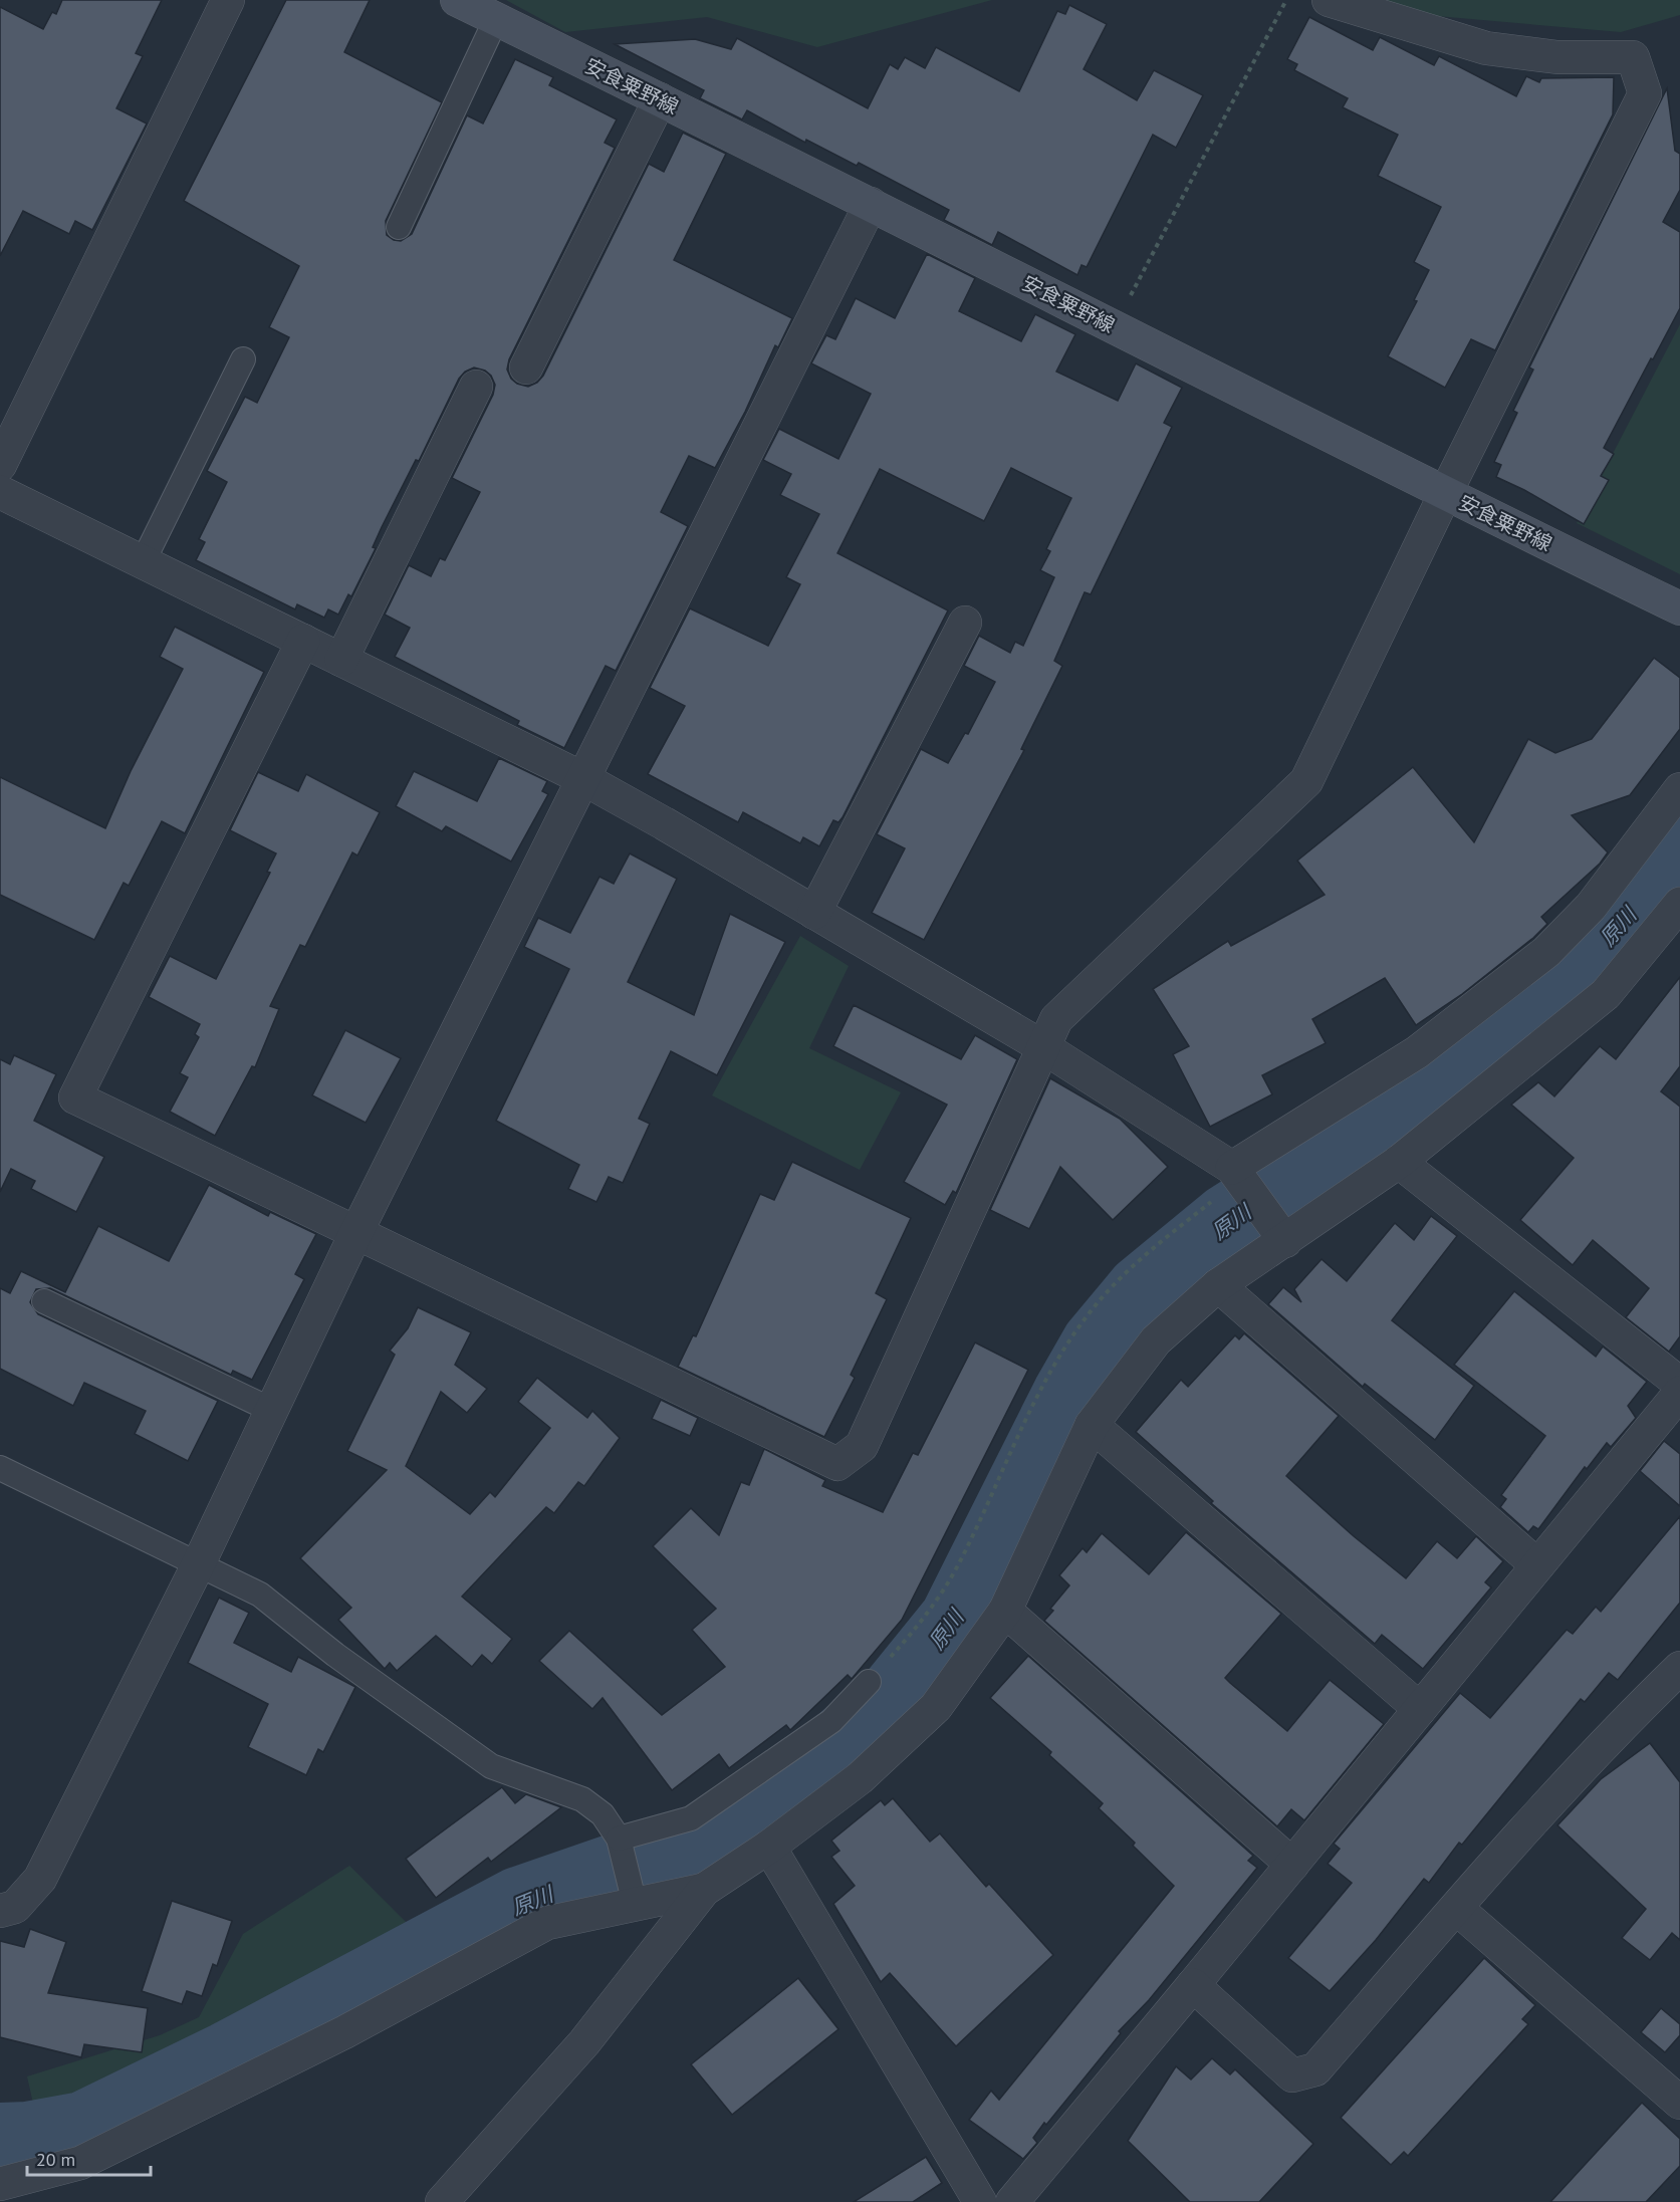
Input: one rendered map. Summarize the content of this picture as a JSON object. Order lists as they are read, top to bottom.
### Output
{
  "streets": {
    "main road": ["安食粟野線"]
  },
  "water": ["原川"],
  "scale_bar": "20 m"
}
